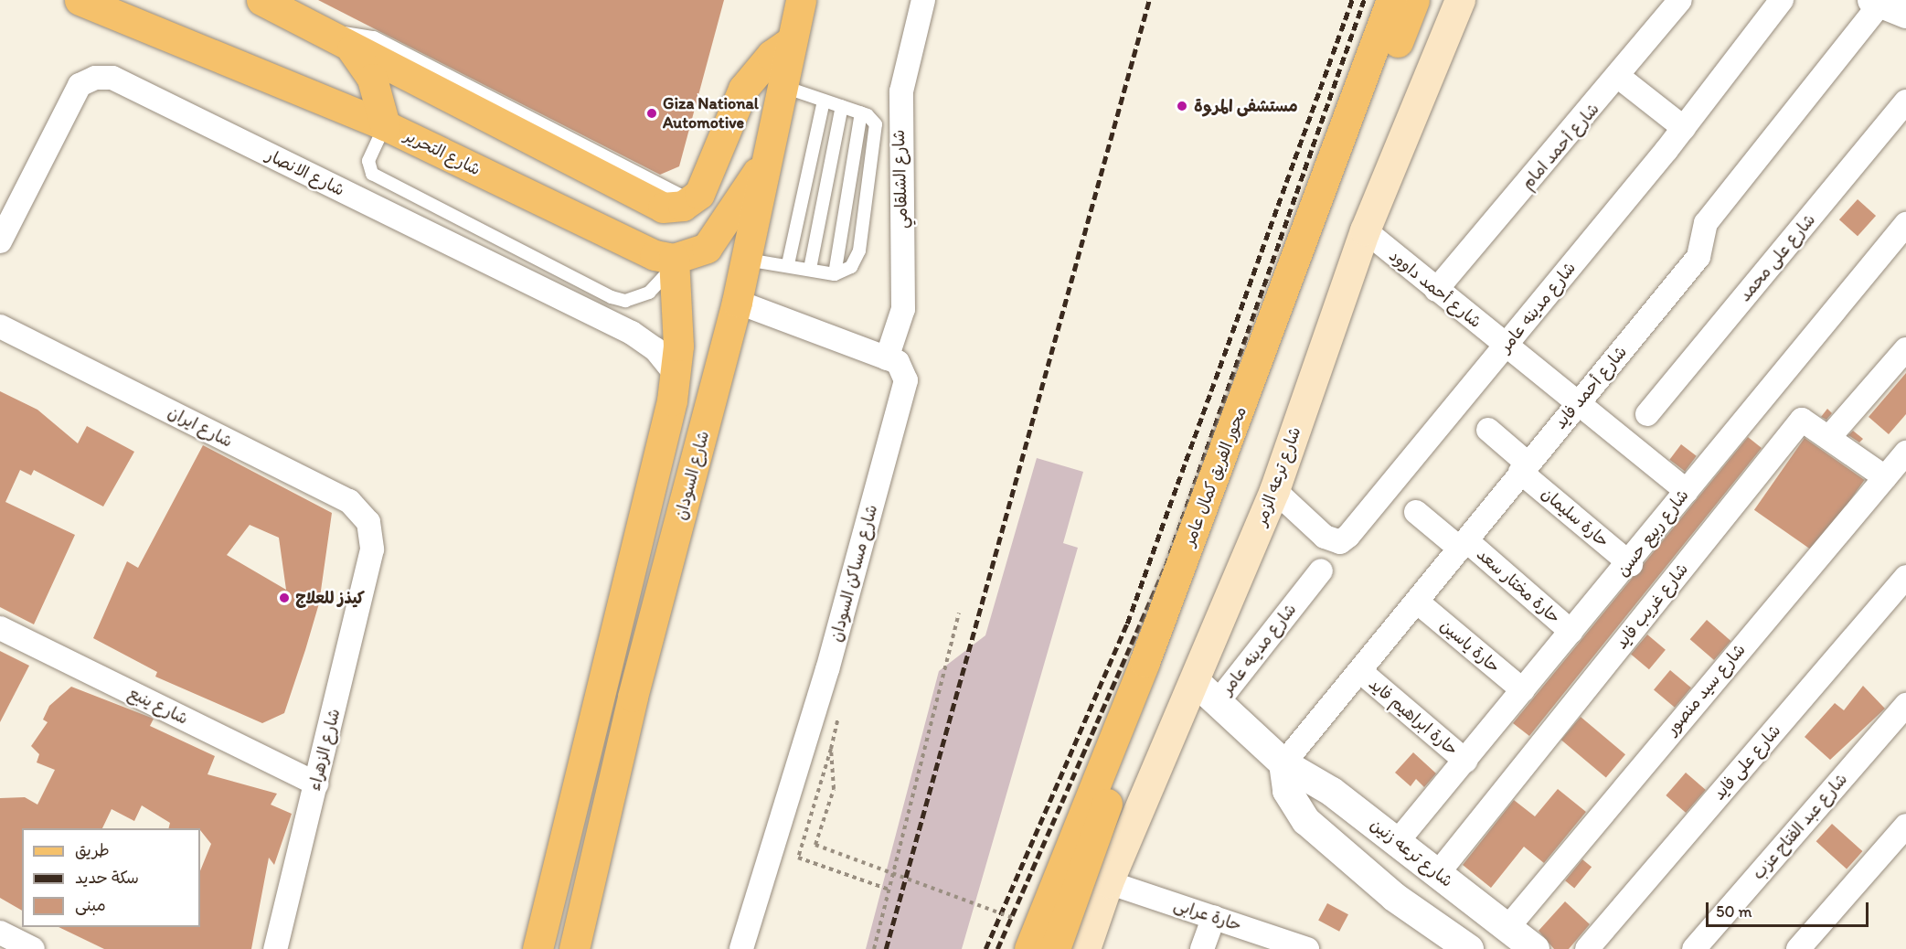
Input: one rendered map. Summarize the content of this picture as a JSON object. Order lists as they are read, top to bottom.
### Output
{
  "streets": {
    "main road": [
      "شارع التحرير",
      "شارع السودان",
      "محور الفريق كمال عامر",
      "شارع ترعه الزمر"
    ],
    "street": [
      "شارع أحمد امام",
      "شارع الانصار",
      "شارع الشلقامي",
      "شارع على محمد",
      "شارع أحمد داوود",
      "شارع مدينه عامر",
      "شارع أحمد فايد",
      "شارع ايران",
      "حارة سليمان",
      "شارع ربيع حسن",
      "شارع مساكن السودان",
      "حارة مختار سعد",
      "شارع غريب فايد",
      "حارة ياسين",
      "شارع سيد منصور",
      "شارع ينبع",
      "حارة ابراهيم فايد",
      "شارع الزهراء",
      "شارع على فايد",
      "شارع عبد الفتاح عزب",
      "شارع ترعه زنين",
      "حارة عرابى"
    ]
  },
  "crossings": [
    ["شارع أحمد امام", "شارع أحمد داوود"],
    ["شارع الشلقامي", "شارع مساكن السودان"],
    ["شارع أحمد داوود", "شارع مدينه عامر"],
    ["شارع أحمد داوود", "شارع أحمد فايد"],
    ["شارع أحمد داوود", "شارع ترعه الزمر"],
    ["شارع أحمد داوود", "شارع ربيع حسن"],
    ["شارع مدينه عامر", "شارع ترعه الزمر"],
    ["شارع مدينه عامر", "شارع ترعه زنين"],
    ["شارع أحمد فايد", "حارة سليمان"],
    ["شارع أحمد فايد", "حارة مختار سعد"],
    ["شارع أحمد فايد", "حارة ياسين"],
    ["شارع أحمد فايد", "حارة ابراهيم فايد"],
    ["شارع أحمد فايد", "شارع ترعه زنين"],
    ["شارع ايران", "شارع الزهراء"],
    ["شارع السودان", "شارع مساكن السودان"],
    ["شارع ترعه الزمر", "شارع ترعه زنين"],
    ["شارع ترعه الزمر", "حارة عرابى"],
    ["حارة سليمان", "شارع ربيع حسن"],
    ["شارع ربيع حسن", "حارة مختار سعد"],
    ["شارع ربيع حسن", "حارة ياسين"],
    ["شارع ربيع حسن", "حارة ابراهيم فايد"],
    ["شارع ربيع حسن", "شارع ترعه زنين"],
    ["شارع غريب فايد", "شارع سيد منصور"],
    ["شارع غريب فايد", "شارع ترعه زنين"],
    ["شارع سيد منصور", "شارع ترعه زنين"],
    ["شارع ينبع", "شارع الزهراء"]
  ],
  "places": ["مستشفى المروة", "Giza National Automotive", "كيذز للعلاج"],
  "legend": ["طريق", "سكة حديد", "مبنى"],
  "scale_bar": "50 m"
}
